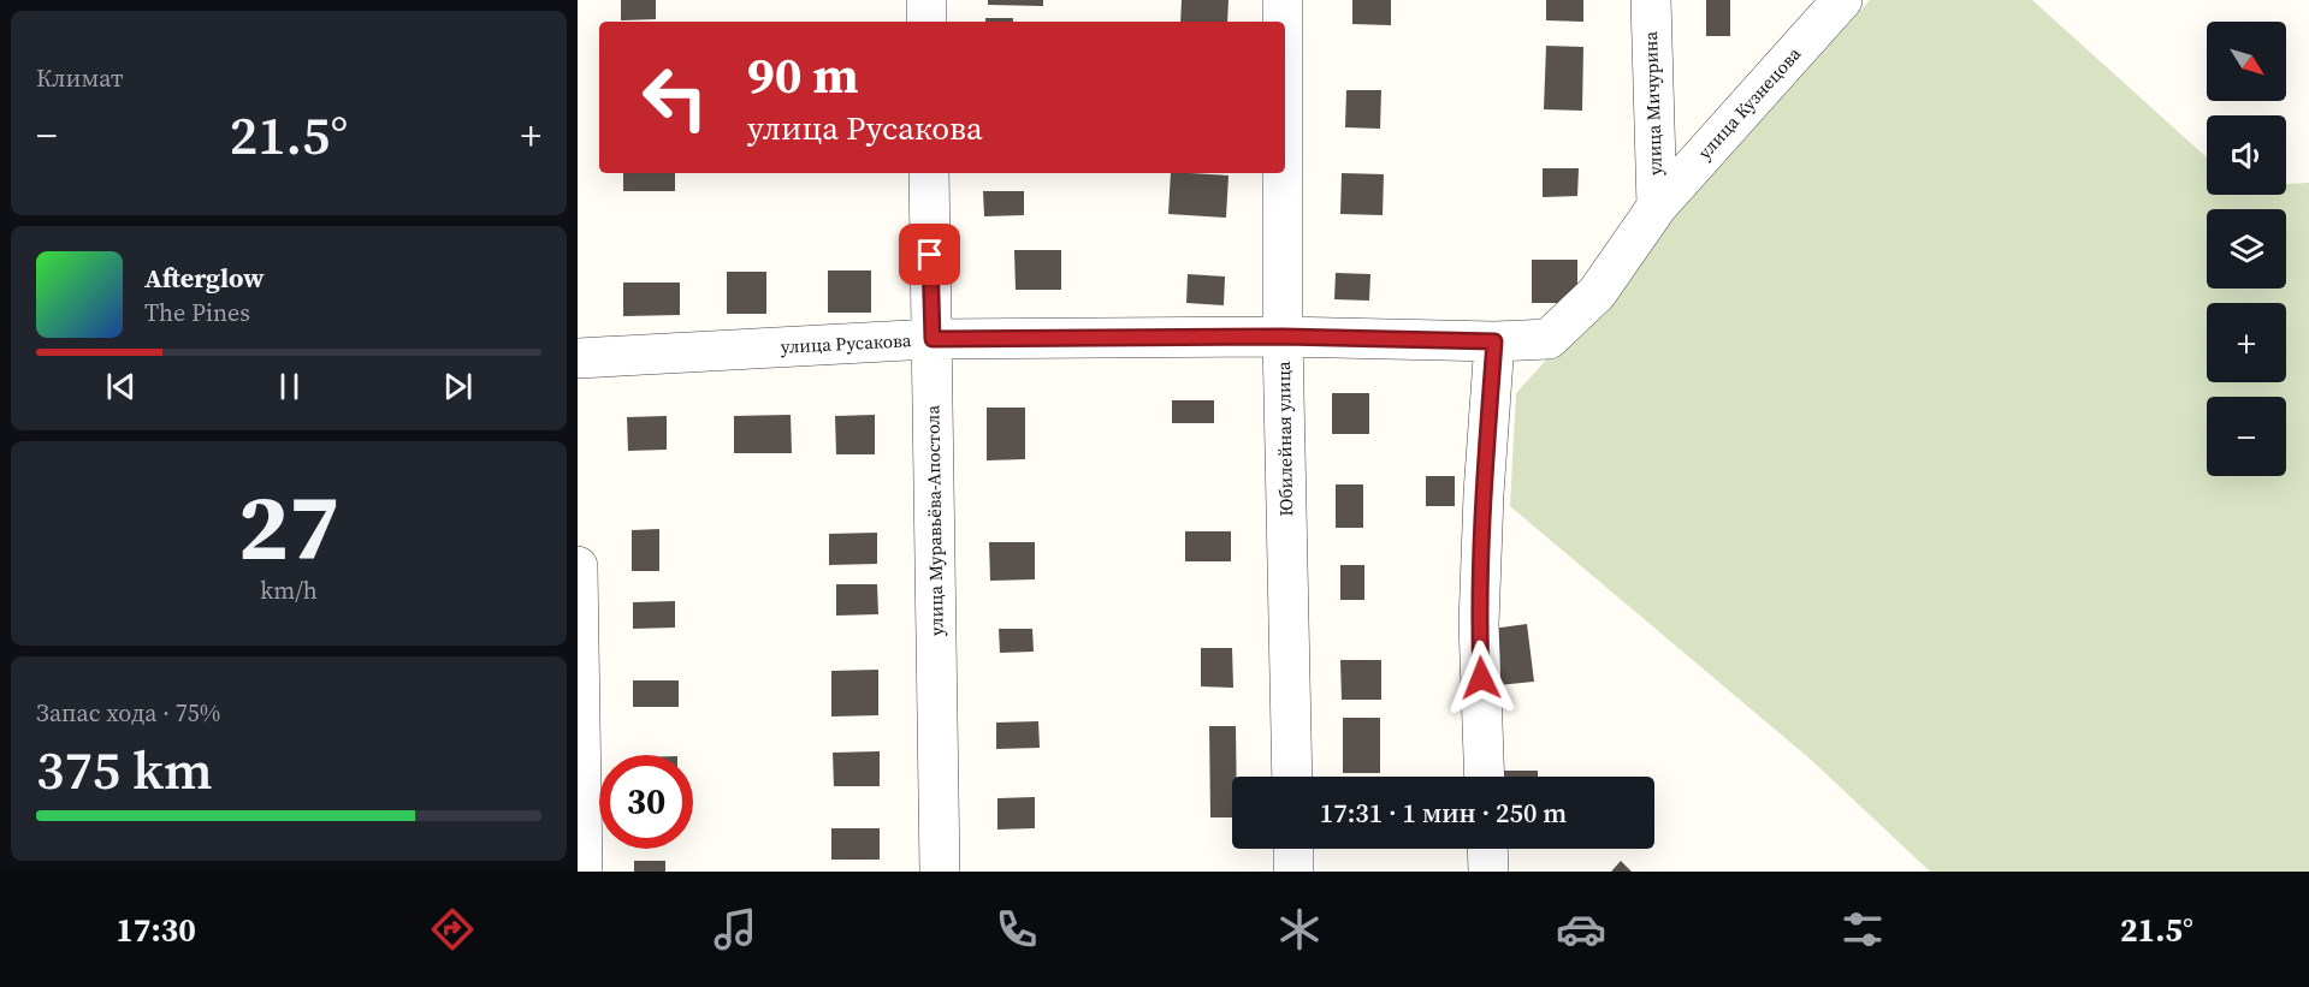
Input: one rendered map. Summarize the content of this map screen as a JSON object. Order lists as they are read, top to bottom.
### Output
{
  "streets": {
    "street": [
      "улица Мичурина",
      "улица Кузнецова",
      "улица Русакова",
      "Юбилейная улица",
      "улица Муравьёва-Апостола"
    ]
  },
  "crossings": [
    ["улица Мичурина", "улица Кузнецова"],
    ["улица Мичурина", "улица Русакова"],
    ["улица Кузнецова", "улица Русакова"],
    ["улица Русакова", "Юбилейная улица"],
    ["улица Русакова", "улица Муравьёва-Апостола"]
  ],
  "north": "bottom right",
  "page": {
    "tile": [
      "Климат",
      ["27", "km/h"],
      ["Запас хода · 75%", "375 km"]
    ],
    "map_buttons": ["+", "−"],
    "turn": ["90 m", "улица Русакова"],
    "heat": ["−", "21.5°", "+"],
    "song": ["Afterglow", "The Pines"],
    "limit": "30",
    "trip": "17:31 · 1 мин · 250 m",
    "tabs": ["17:30", "21.5°"]
  }
}
